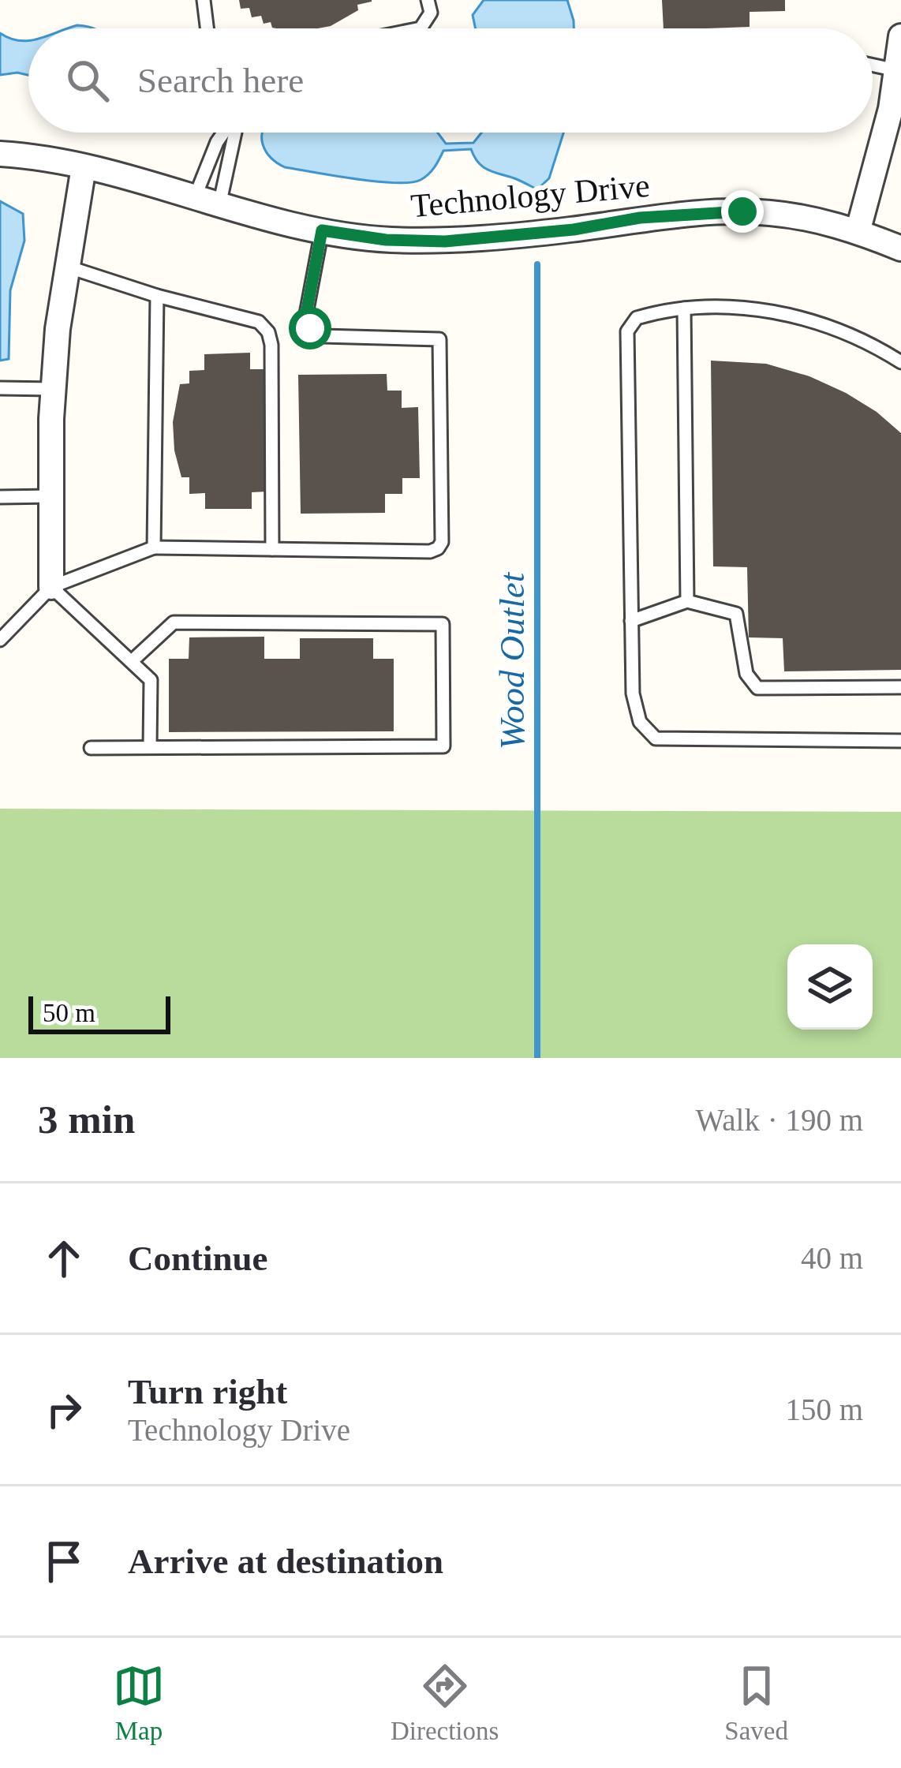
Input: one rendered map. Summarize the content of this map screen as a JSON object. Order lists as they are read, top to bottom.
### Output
{
  "streets": {
    "street": ["Technology Drive"]
  },
  "water": ["Wood Outlet"],
  "scale_bar": "50 m",
  "page": {
    "search": "Search here",
    "scale": "50 m",
    "heading": ["3 min", "Walk · 190 m"],
    "list": [
      ["Continue", "40 m"],
      ["Turn right", "Technology Drive", "150 m"],
      "Arrive at destination"
    ],
    "nav": ["Map", "Directions", "Saved"]
  }
}
